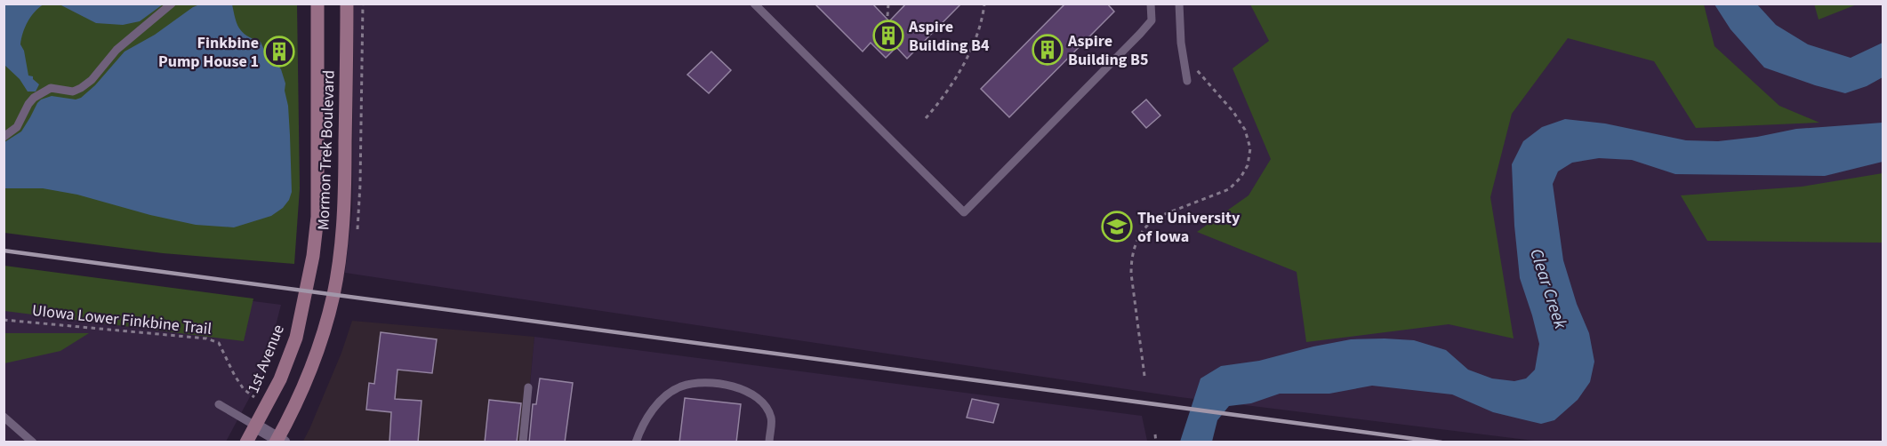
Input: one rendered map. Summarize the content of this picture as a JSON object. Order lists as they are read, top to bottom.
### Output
{
  "streets": {
    "main road": ["Mormon Trek Boulevard", "1st Avenue"],
    "path": ["UIowa Lower Finkbine Trail"]
  },
  "crossings": [
    ["Mormon Trek Boulevard", "1st Avenue"],
    ["UIowa Lower Finkbine Trail", "1st Avenue"]
  ],
  "water": ["Clear Creek"],
  "places": {
    "building": ["Aspire Building B4", "Aspire Building B5", "Finkbine Pump House 1"],
    "school or university": ["The University of Iowa"]
  }
}
